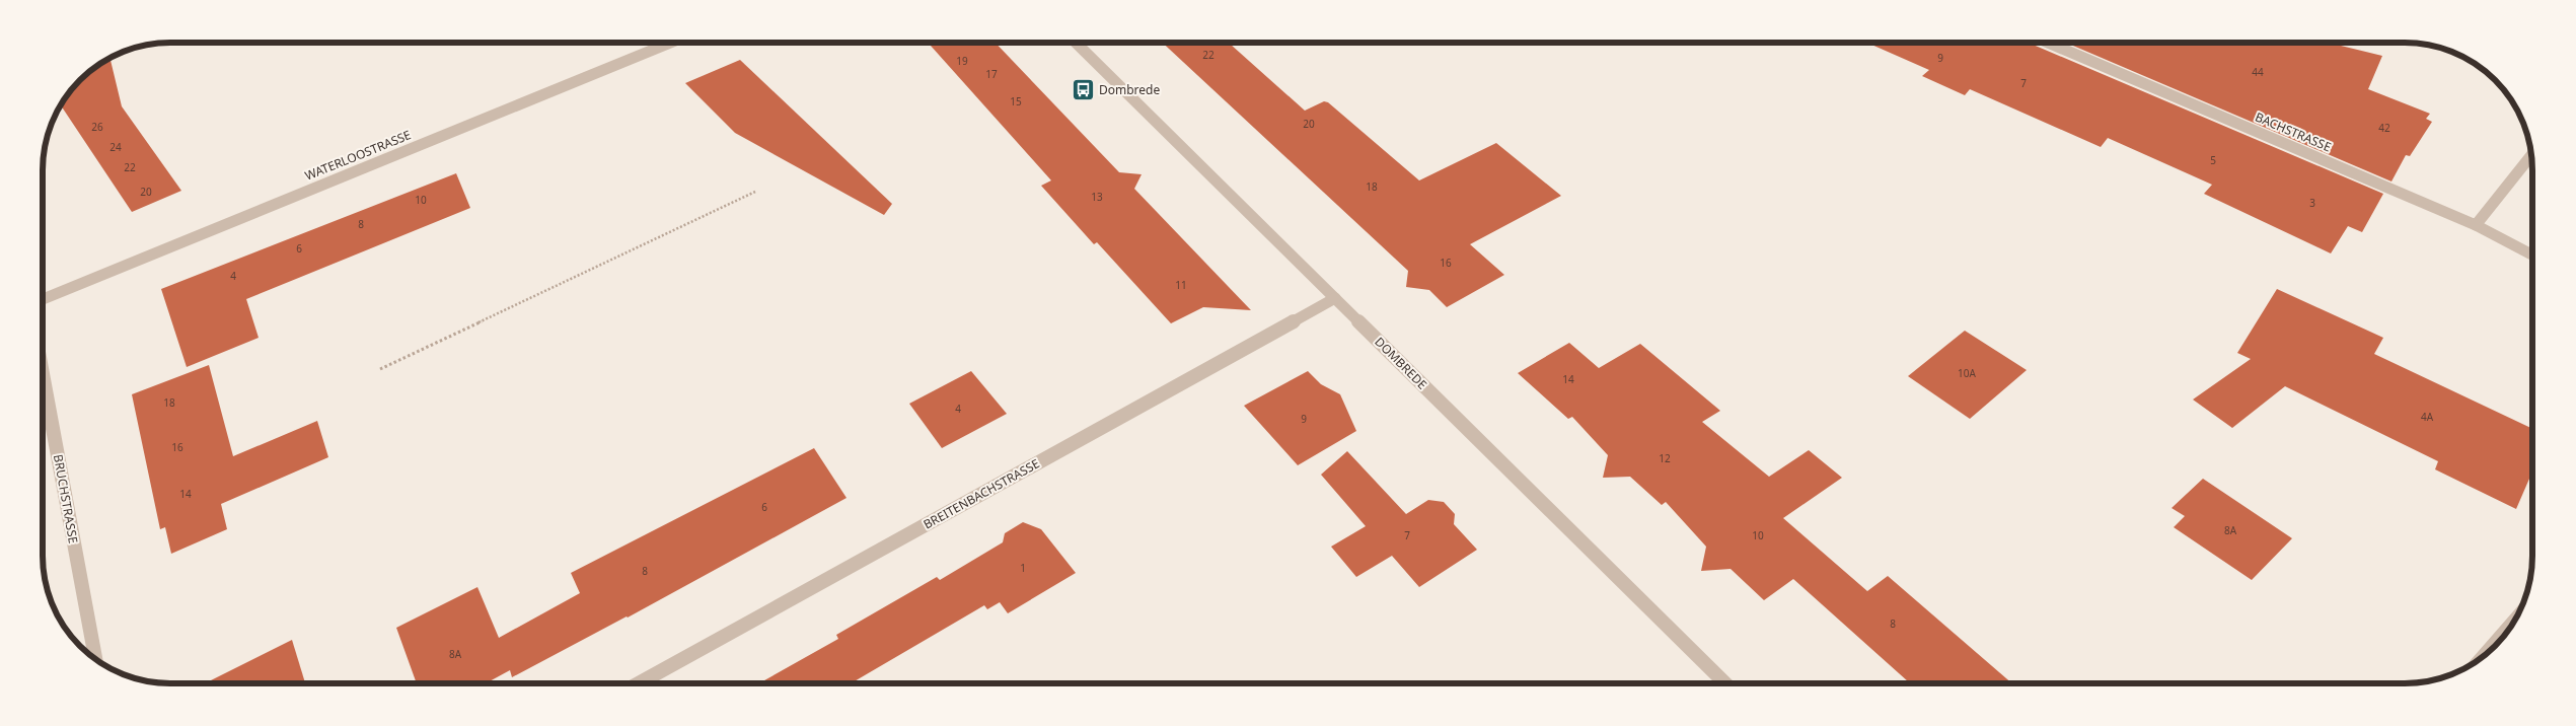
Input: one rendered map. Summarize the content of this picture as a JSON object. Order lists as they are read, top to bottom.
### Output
{
  "streets": {
    "street": [
      "BACHSTRASSE",
      "WATERLOOSTRASSE",
      "DOMBREDE",
      "BREITENBACHSTRASSE",
      "BRUCHSTRASSE"
    ]
  },
  "crossings": [
    ["DOMBREDE", "BREITENBACHSTRASSE"]
  ],
  "places": {
    "bus stop": ["Dombrede"]
  },
  "house_numbers": [
    "22",
    "9",
    "19",
    "44",
    "17",
    "7",
    "15",
    "20",
    "26",
    "42",
    "24",
    "5",
    "22",
    "18",
    "20",
    "13",
    "10",
    "3",
    "8",
    "6",
    "16",
    "4",
    "11",
    "10A",
    "14",
    "18",
    "4",
    "4A",
    "9",
    "16",
    "12",
    "14",
    "6",
    "8A",
    "7",
    "10",
    "1",
    "8",
    "8",
    "8A"
  ]
}
